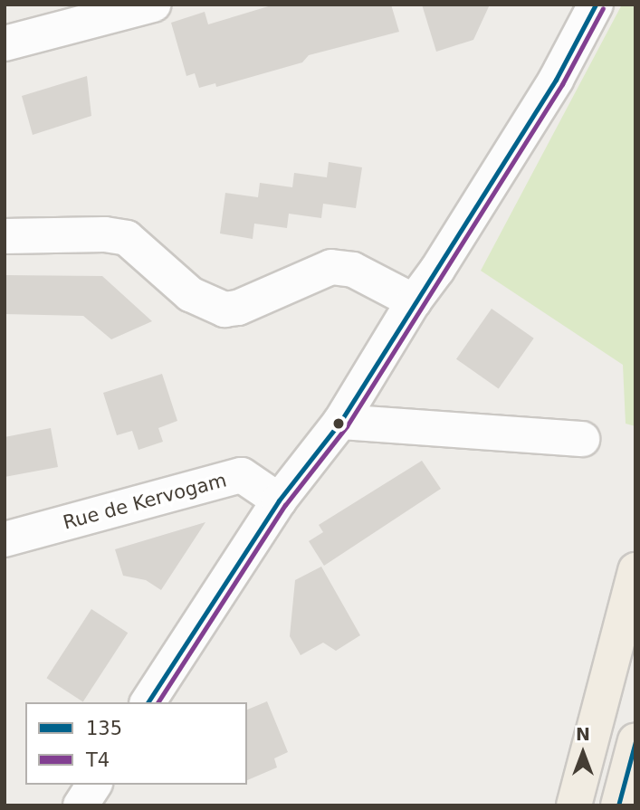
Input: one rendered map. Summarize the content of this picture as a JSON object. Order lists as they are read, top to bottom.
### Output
{
  "streets": {
    "street": ["Rue de Kervogam"]
  },
  "lines": ["transit line 135", "transit line T4"],
  "legend": ["135", "T4"],
  "north": "top"
}
